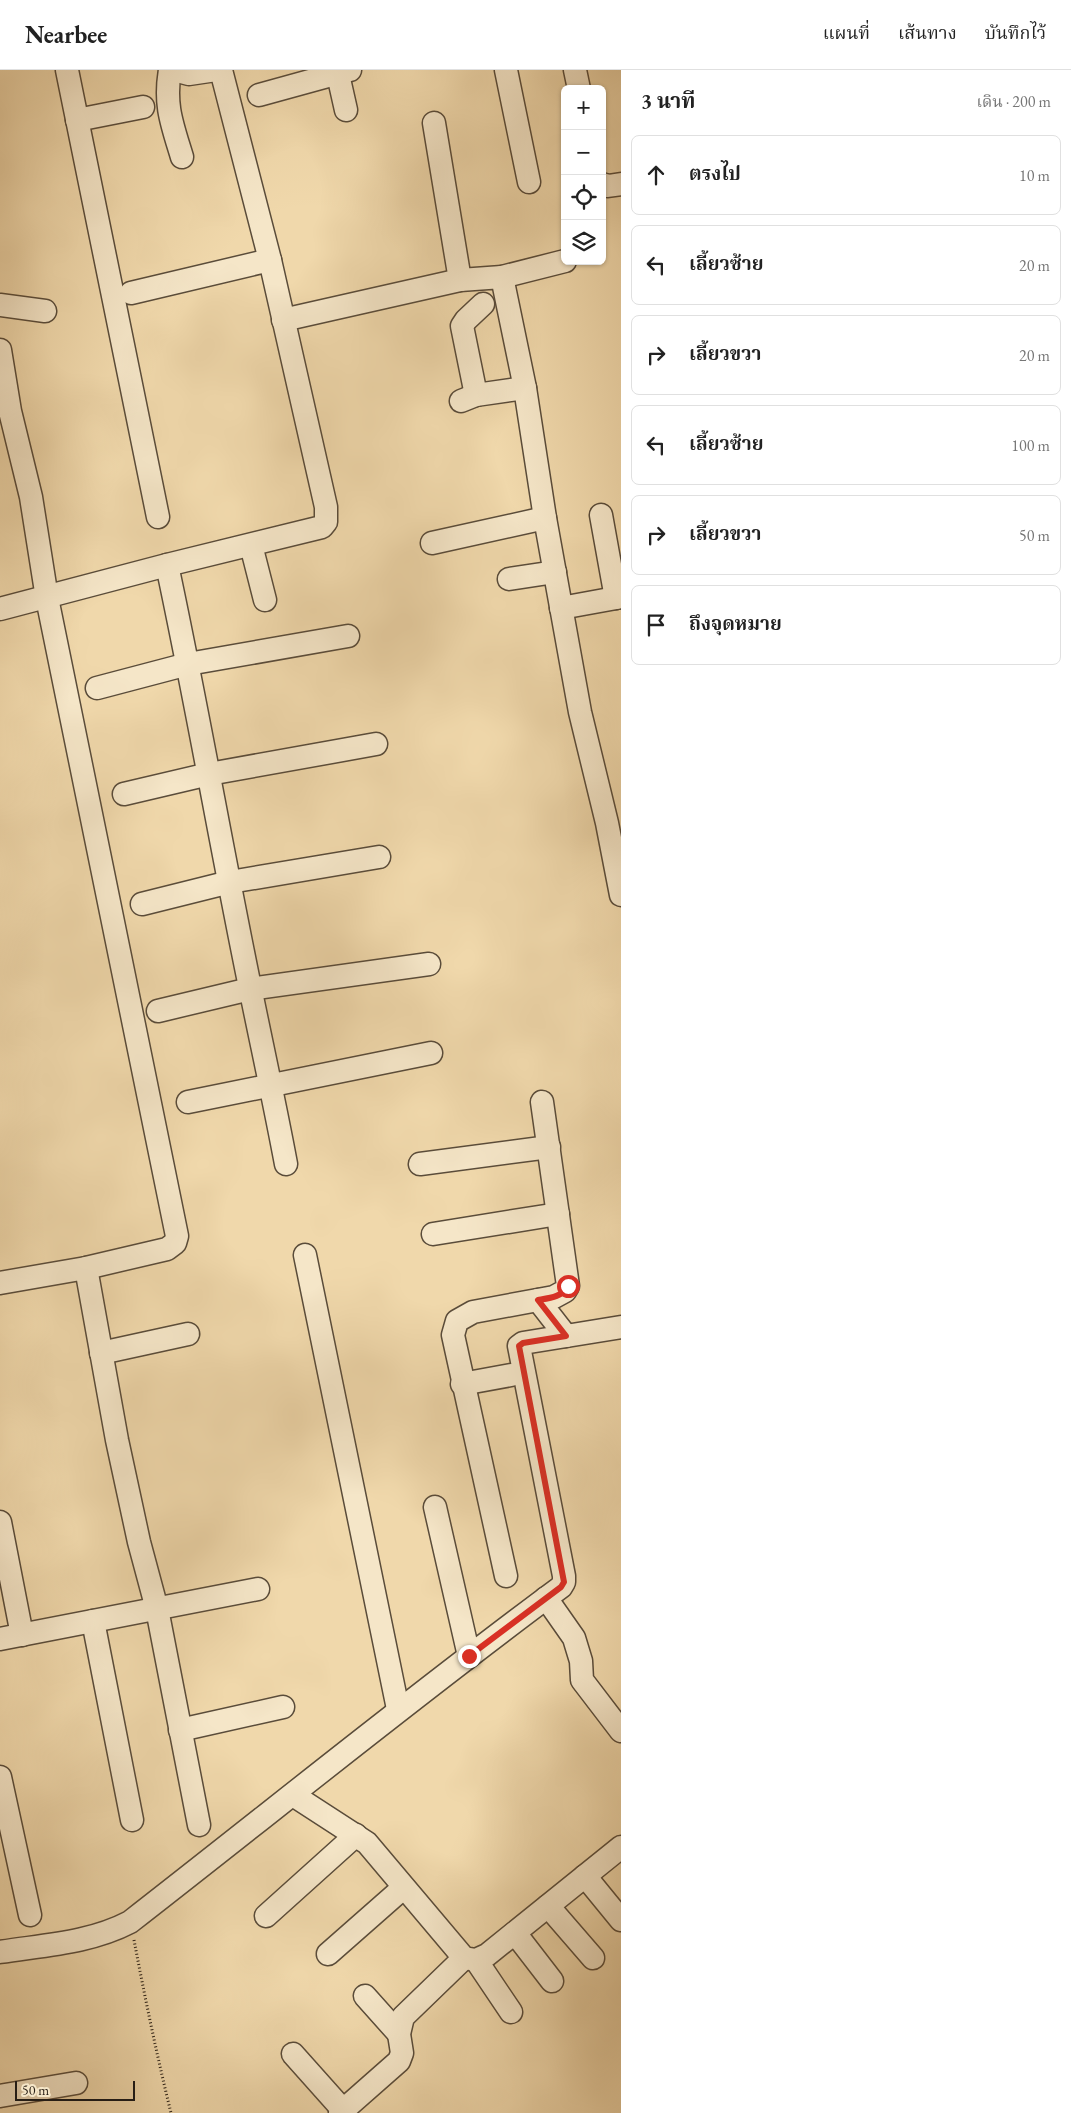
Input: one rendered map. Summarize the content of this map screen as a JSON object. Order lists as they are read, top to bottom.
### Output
{
  "scale_bar": "50 m",
  "page": {
    "header": "Nearbee",
    "nav": ["แผนที่", "เส้นทาง", "บันทึกไว้"],
    "heading": ["3 นาที", "เดิน · 200 m"],
    "map_buttons": ["+", "−"],
    "list": [
      ["ตรงไป", "10 m"],
      ["เลี้ยวซ้าย", "20 m"],
      ["เลี้ยวขวา", "20 m"],
      ["เลี้ยวซ้าย", "100 m"],
      ["เลี้ยวขวา", "50 m"],
      "ถึงจุดหมาย"
    ],
    "scale": "50 m"
  }
}
